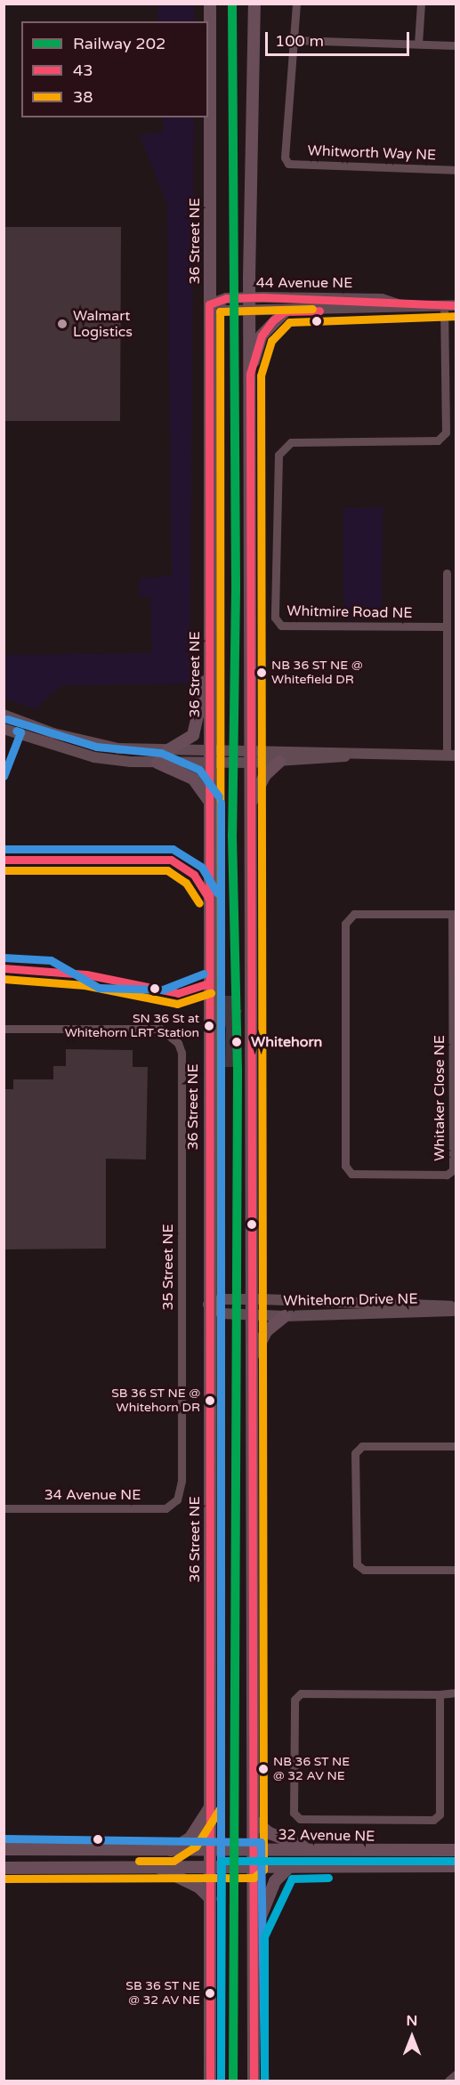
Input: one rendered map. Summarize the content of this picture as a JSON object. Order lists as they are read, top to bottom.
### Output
{
  "streets": {
    "main road": ["36 Street NE", "32 Avenue NE"],
    "street": [
      "Whitworth Way NE",
      "44 Avenue NE",
      "Whitmire Road NE",
      "Whitaker Close NE",
      "35 Street NE",
      "Whitehorn Drive NE",
      "34 Avenue NE"
    ]
  },
  "crossings": [
    ["36 Street NE", "44 Avenue NE"],
    ["36 Street NE", "Whitehorn Drive NE"],
    ["36 Street NE", "32 Avenue NE"],
    ["44 Avenue NE", "Whitmire Road NE"],
    ["35 Street NE", "34 Avenue NE"]
  ],
  "places": [
    "Walmart Logistics",
    "NB 36 ST NE @ Whitefield DR",
    "SN 36 St at Whitehorn LRT Station",
    "Whitehorn",
    "SB 36 ST NE @ Whitehorn DR",
    "NB 36 ST NE @ 32 AV NE",
    "SB 36 ST NE @ 32 AV NE"
  ],
  "lines": ["rail line 202", "transit line 43", "transit line 38"],
  "legend": ["Railway 202", "43", "38"],
  "scale_bar": "100 m",
  "north": "top"
}
